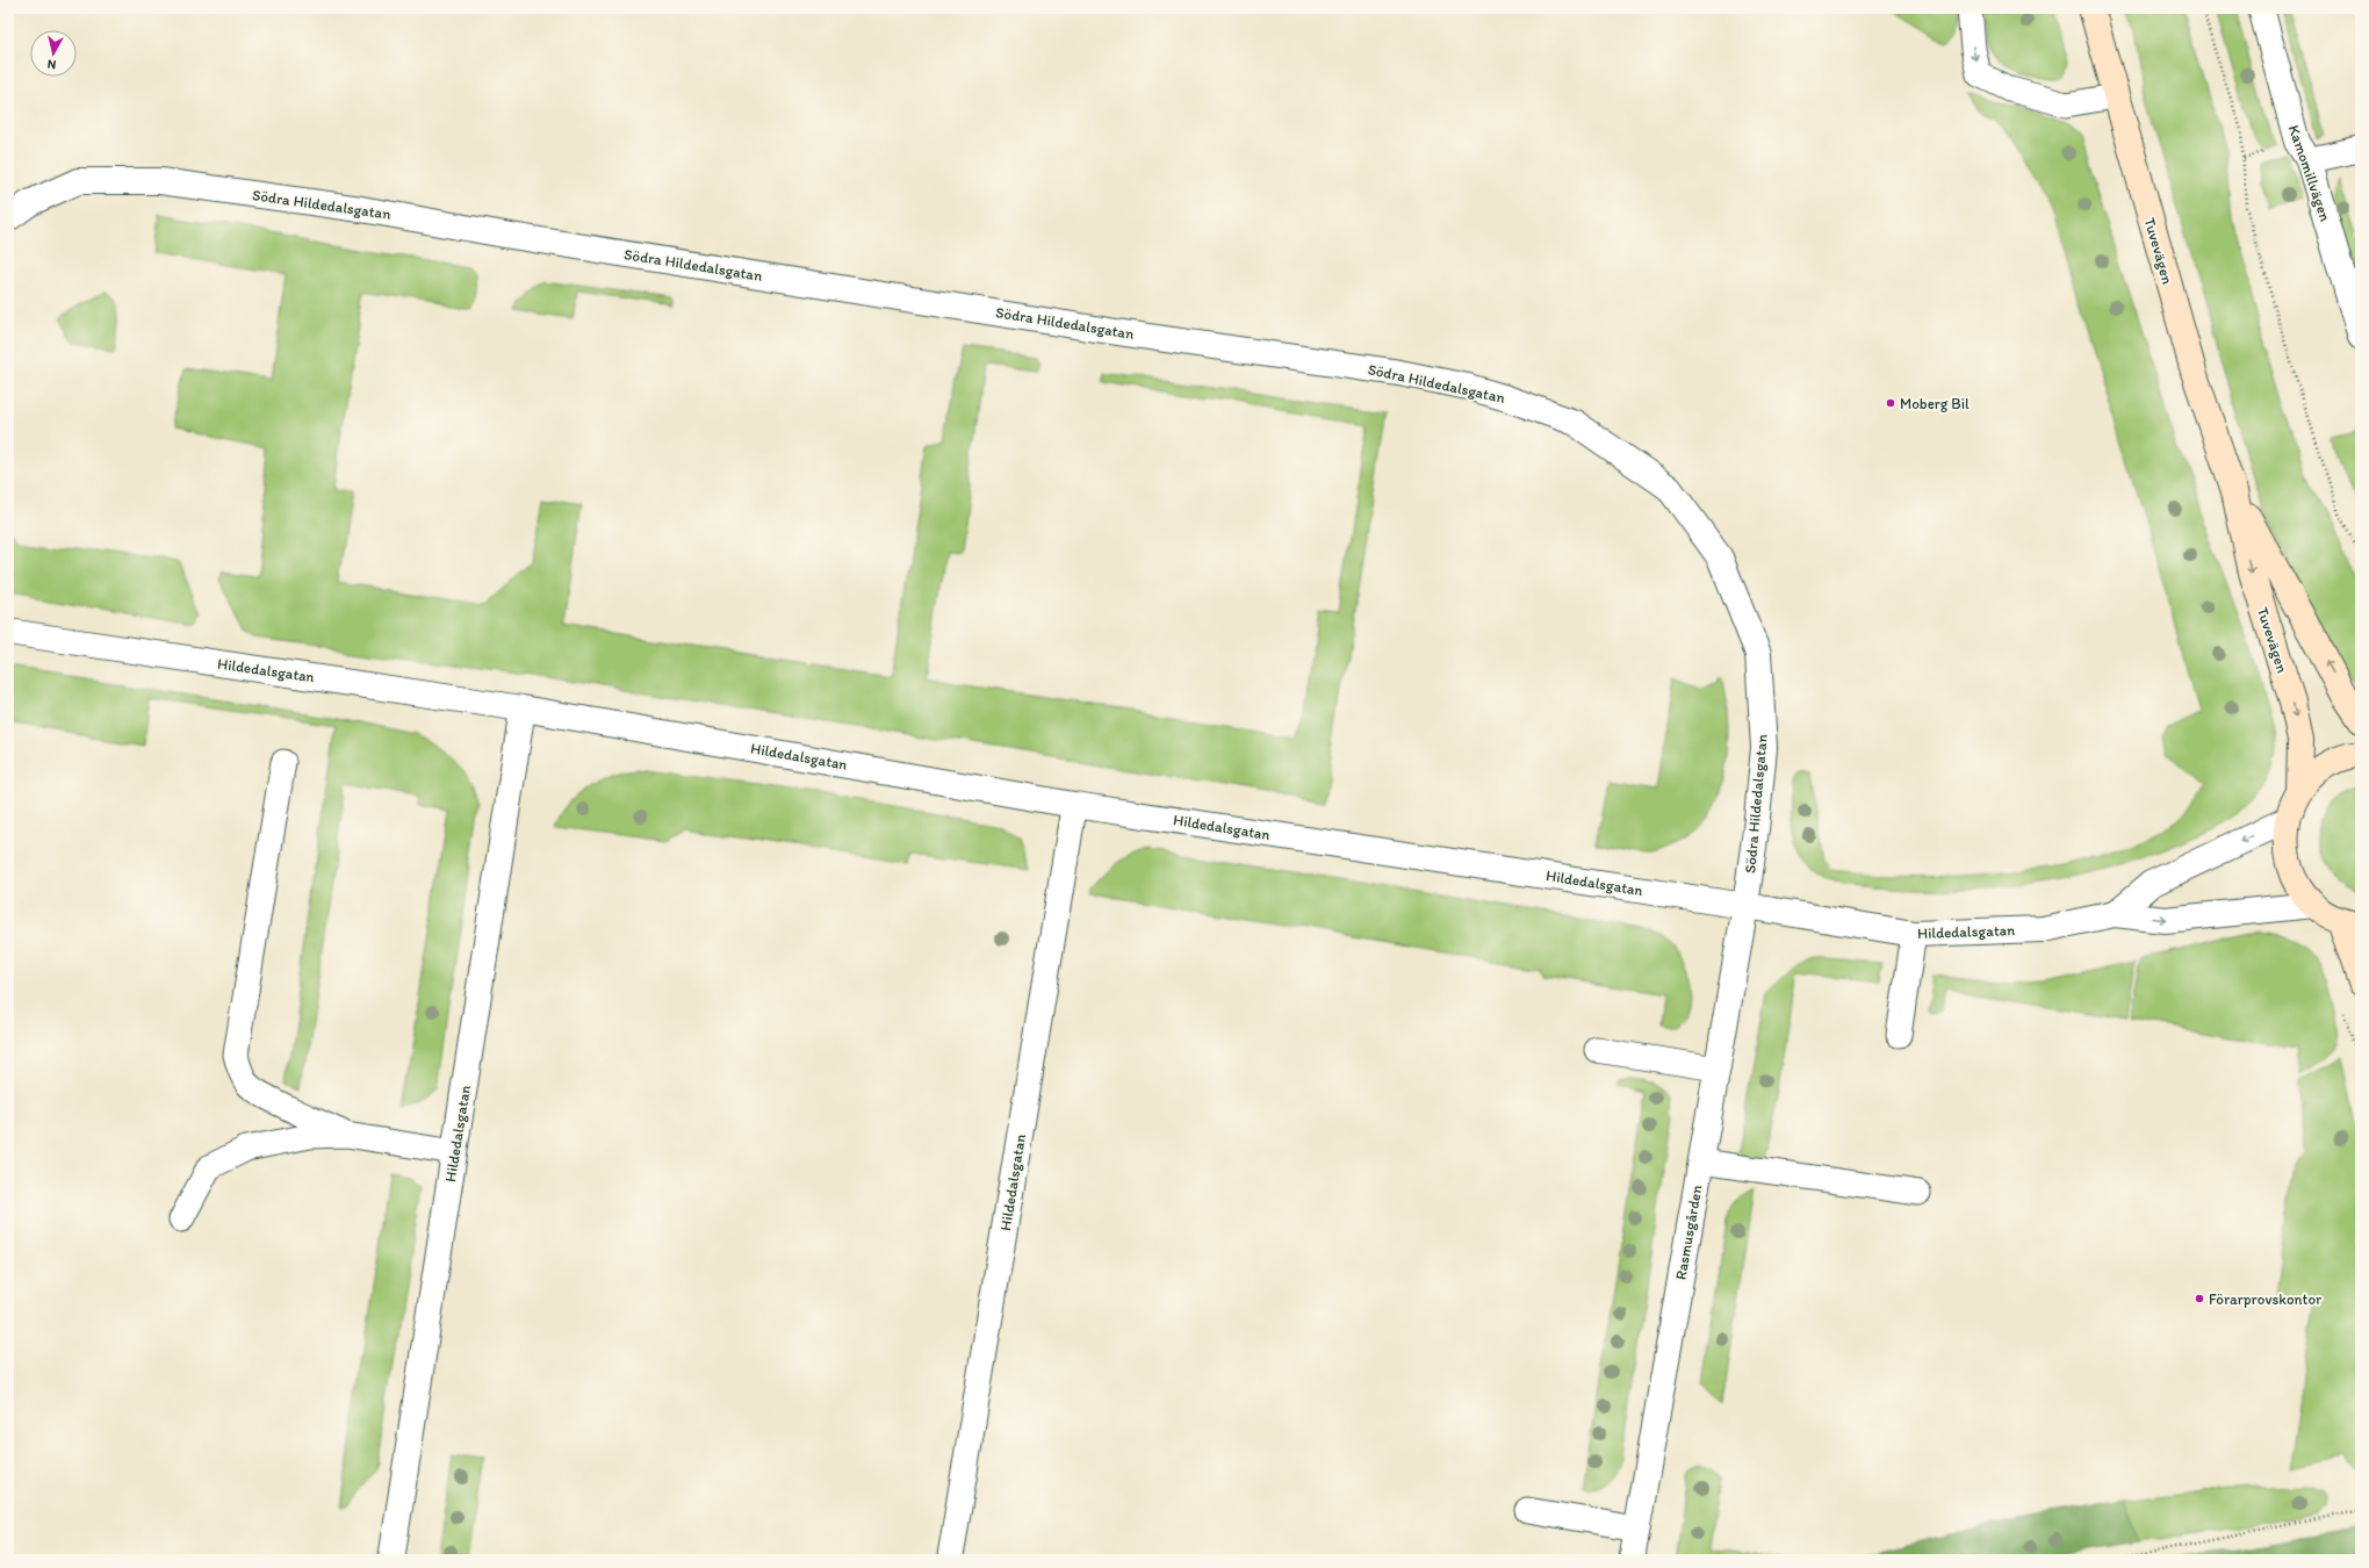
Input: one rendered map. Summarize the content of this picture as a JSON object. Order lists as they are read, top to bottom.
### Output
{
  "streets": {
    "main road": ["Tuvevägen"],
    "street": [
      "Kamomillvägen",
      "Södra Hildedalsgatan",
      "Hildedalsgatan",
      "Rasmusgården"
    ]
  },
  "crossings": [
    ["Södra Hildedalsgatan", "Hildedalsgatan"],
    ["Södra Hildedalsgatan", "Rasmusgården"],
    ["Tuvevägen", "Hildedalsgatan"],
    ["Hildedalsgatan", "Rasmusgården"]
  ],
  "places": ["Moberg Bil", "Förarprovskontor"],
  "north": "bottom"
}
